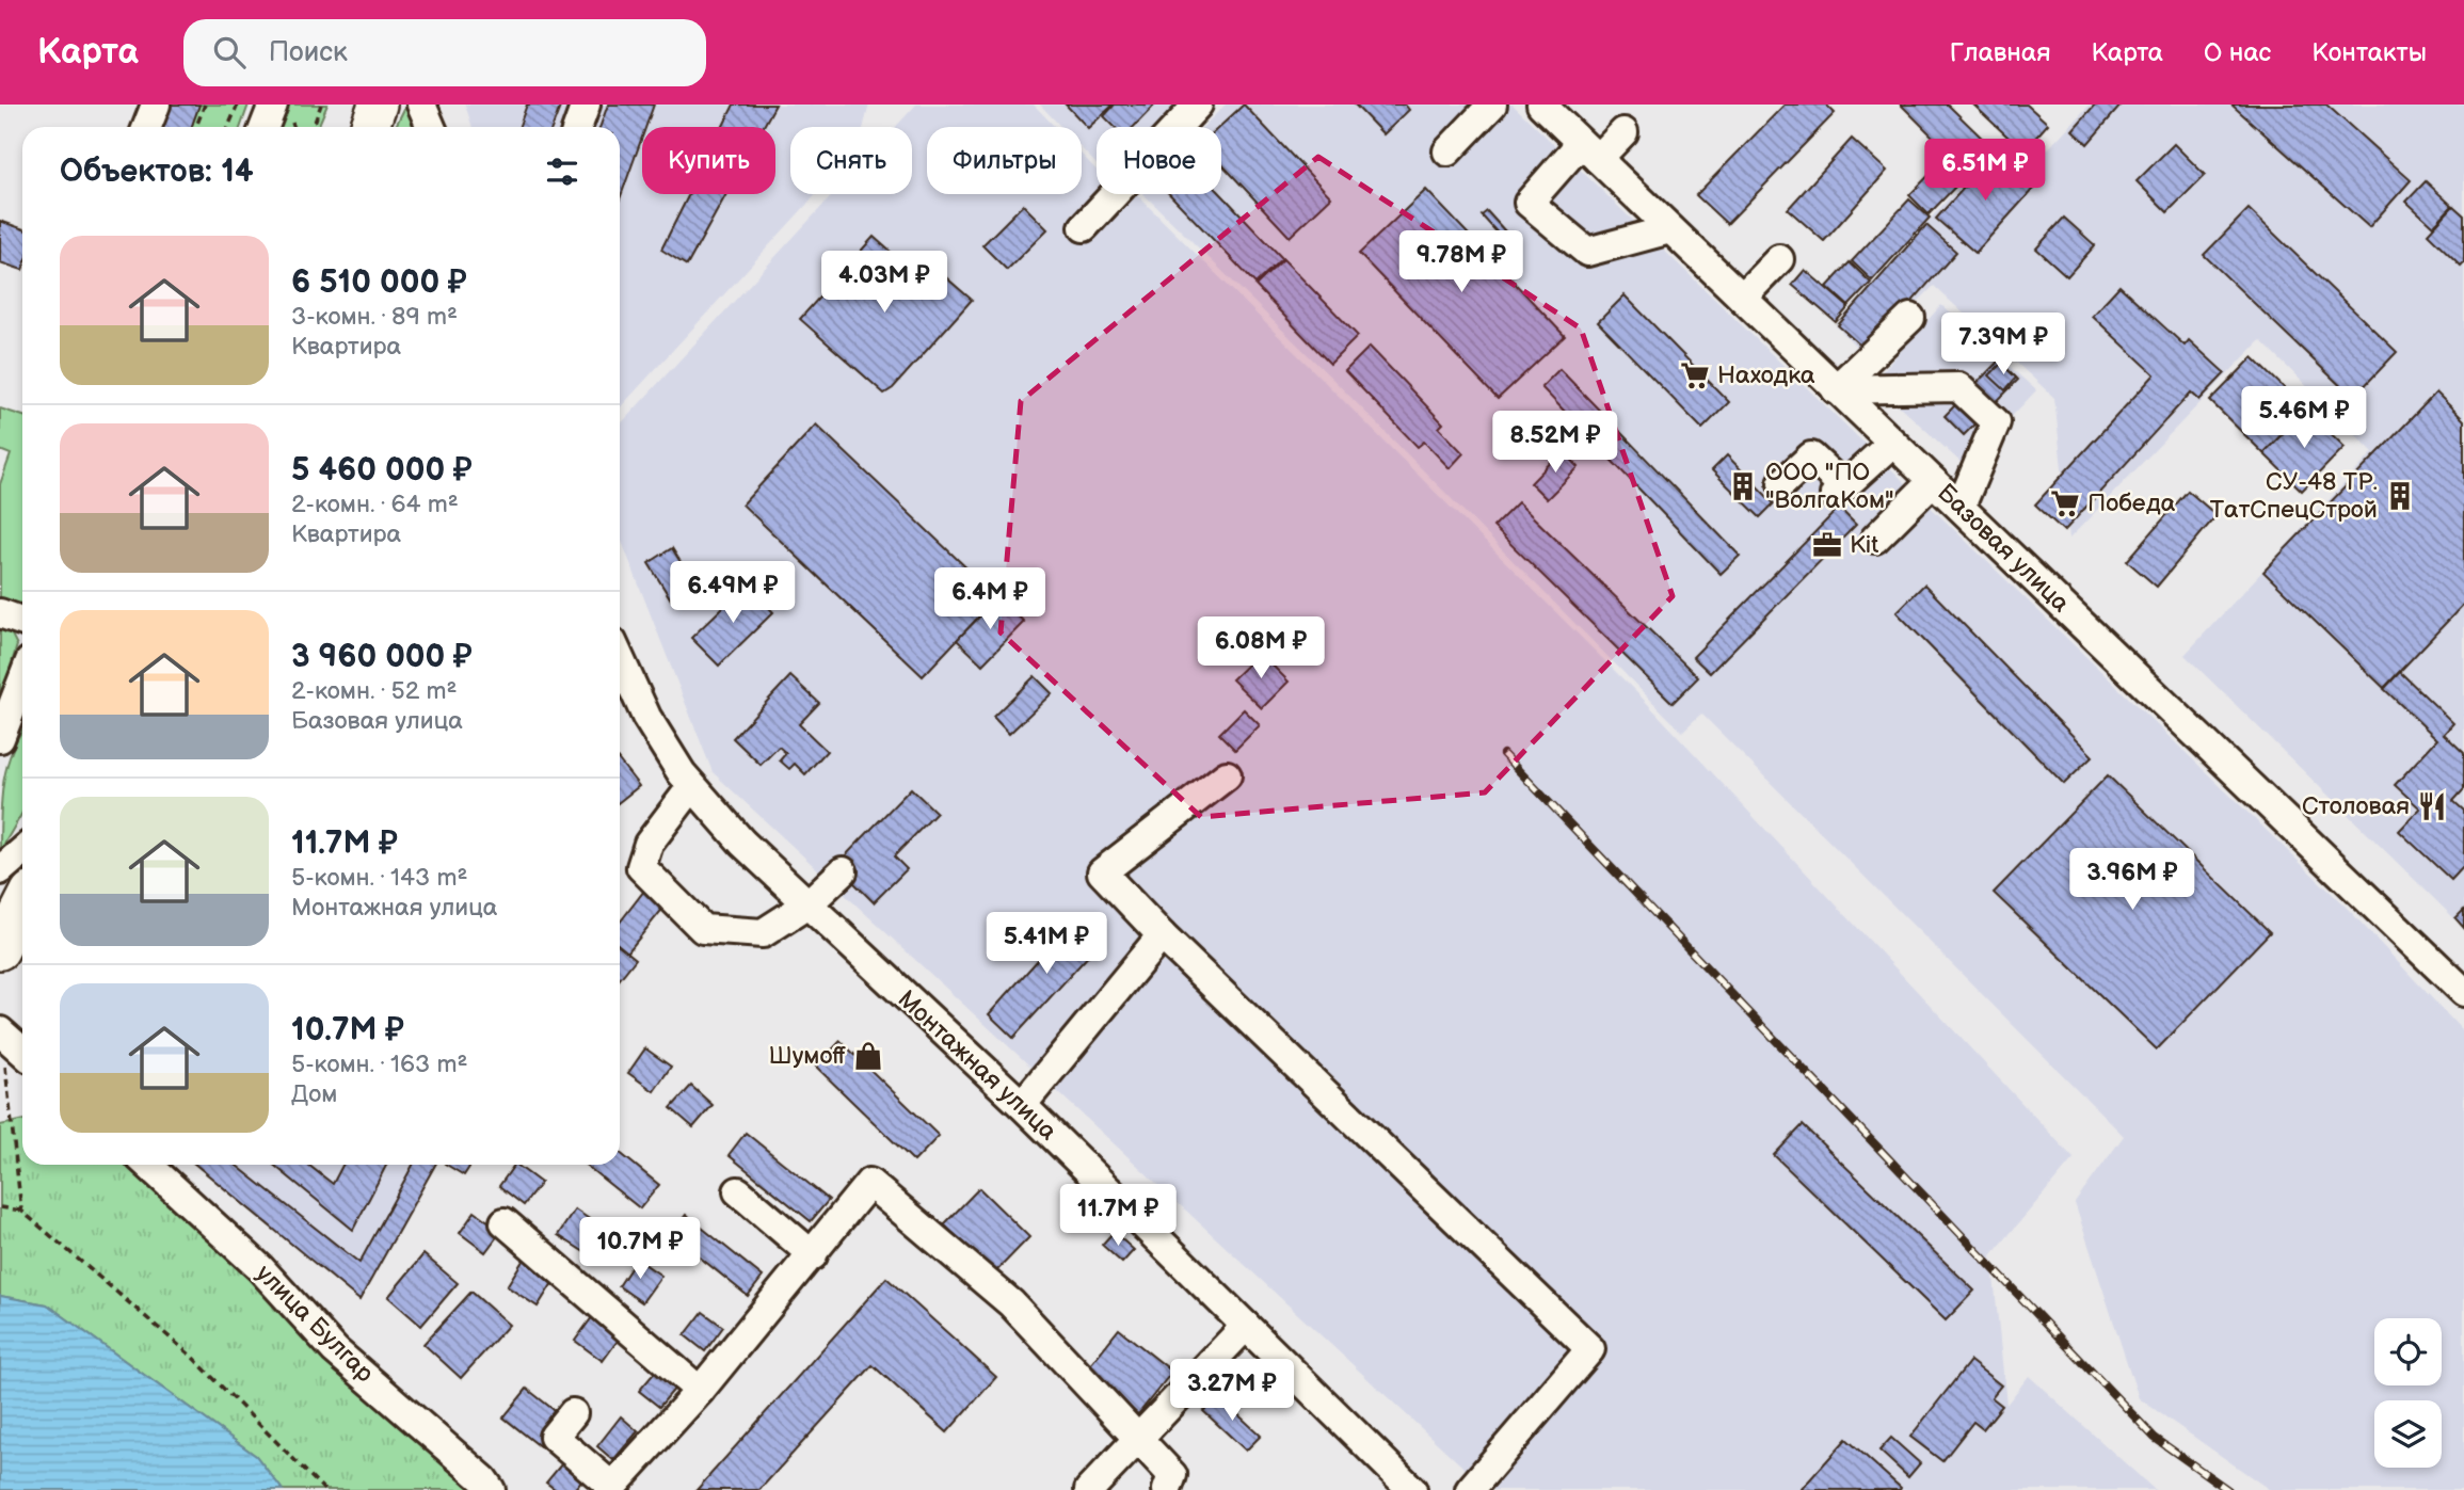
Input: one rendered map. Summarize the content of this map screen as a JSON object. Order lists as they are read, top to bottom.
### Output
{
  "streets": {
    "street": ["Базовая улица", "Монтажная улица", "улица Булгар"]
  },
  "places": {
    "supermarket": ["Находка", "Победа"],
    "building": ["ООО \"ПО \"ВолгаКом\"", "СУ-48 ТР. ТатСпецСтрой"],
    "office": ["Kit"],
    "restaurant": ["Столовая"],
    "shop": ["Шумоff"]
  },
  "page": {
    "header": "Карта",
    "search": "Поиск",
    "nav": [
      "Главная",
      "Карта",
      "О нас",
      "Контакты"
    ],
    "chip": [
      "Купить",
      "Снять",
      "Фильтры",
      "Новое"
    ],
    "heading": "Объектов: 14",
    "price": [
      "6.51M ₽",
      "9.78M ₽",
      "4.03M ₽",
      "7.39M ₽",
      "5.46M ₽",
      "8.52M ₽",
      "6.49M ₽",
      "6.4M ₽",
      "6.08M ₽",
      "3.96M ₽",
      "5.41M ₽",
      "11.7M ₽",
      "10.7M ₽",
      "3.27M ₽"
    ],
    "list": [
      {
        "name": "6 510 000 ₽",
        "note": "3-комн. · 89 m² · Квартира"
      },
      {
        "name": "5 460 000 ₽",
        "note": "2-комн. · 64 m² · Квартира"
      },
      {
        "name": "3 960 000 ₽",
        "note": "2-комн. · 52 m² · Базовая улица"
      },
      {
        "name": "11.7M ₽",
        "note": "5-комн. · 143 m² · Монтажная улица"
      },
      {
        "name": "10.7M ₽",
        "note": "5-комн. · 163 m² · Дом"
      }
    ]
  }
}
